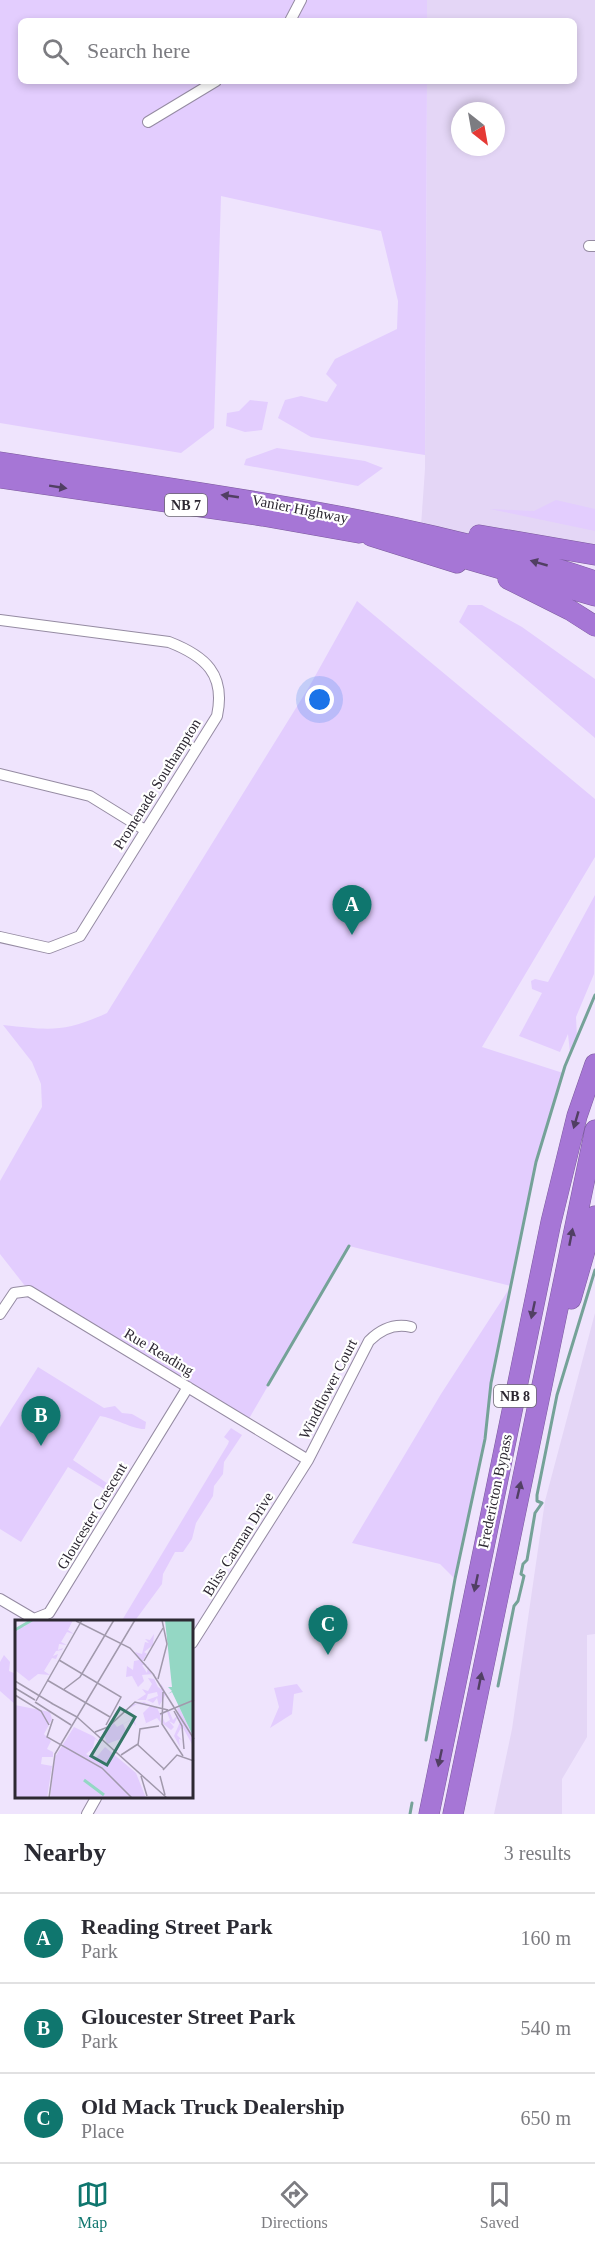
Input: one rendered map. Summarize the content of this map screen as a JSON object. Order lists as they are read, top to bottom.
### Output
{
  "streets": {
    "highway": [
      "NB 7",
      "Vanier Highway",
      "NB 8",
      "Fredericton Bypass"
    ],
    "street": [
      "Promenade Southampton",
      "Rue Reading",
      "Windflower Court",
      "Gloucester Crescent",
      "Bliss Carman Drive"
    ]
  },
  "crossings": [
    ["Rue Reading", "Windflower Court"],
    ["Rue Reading", "Gloucester Crescent"],
    ["Rue Reading", "Bliss Carman Drive"],
    ["Windflower Court", "Bliss Carman Drive"]
  ],
  "north": "bottom right",
  "page": {
    "search": "Search here",
    "pins": ["A", "B", "C"],
    "heading": ["Nearby", "3 results"],
    "list": [
      {
        "mark": "A",
        "name": "Reading Street Park",
        "note": "Park",
        "value": "160 m"
      },
      {
        "mark": "B",
        "name": "Gloucester Street Park",
        "note": "Park",
        "value": "540 m"
      },
      {
        "mark": "C",
        "name": "Old Mack Truck Dealership",
        "note": "Place",
        "value": "650 m"
      }
    ],
    "nav": ["Map", "Directions", "Saved"]
  }
}
